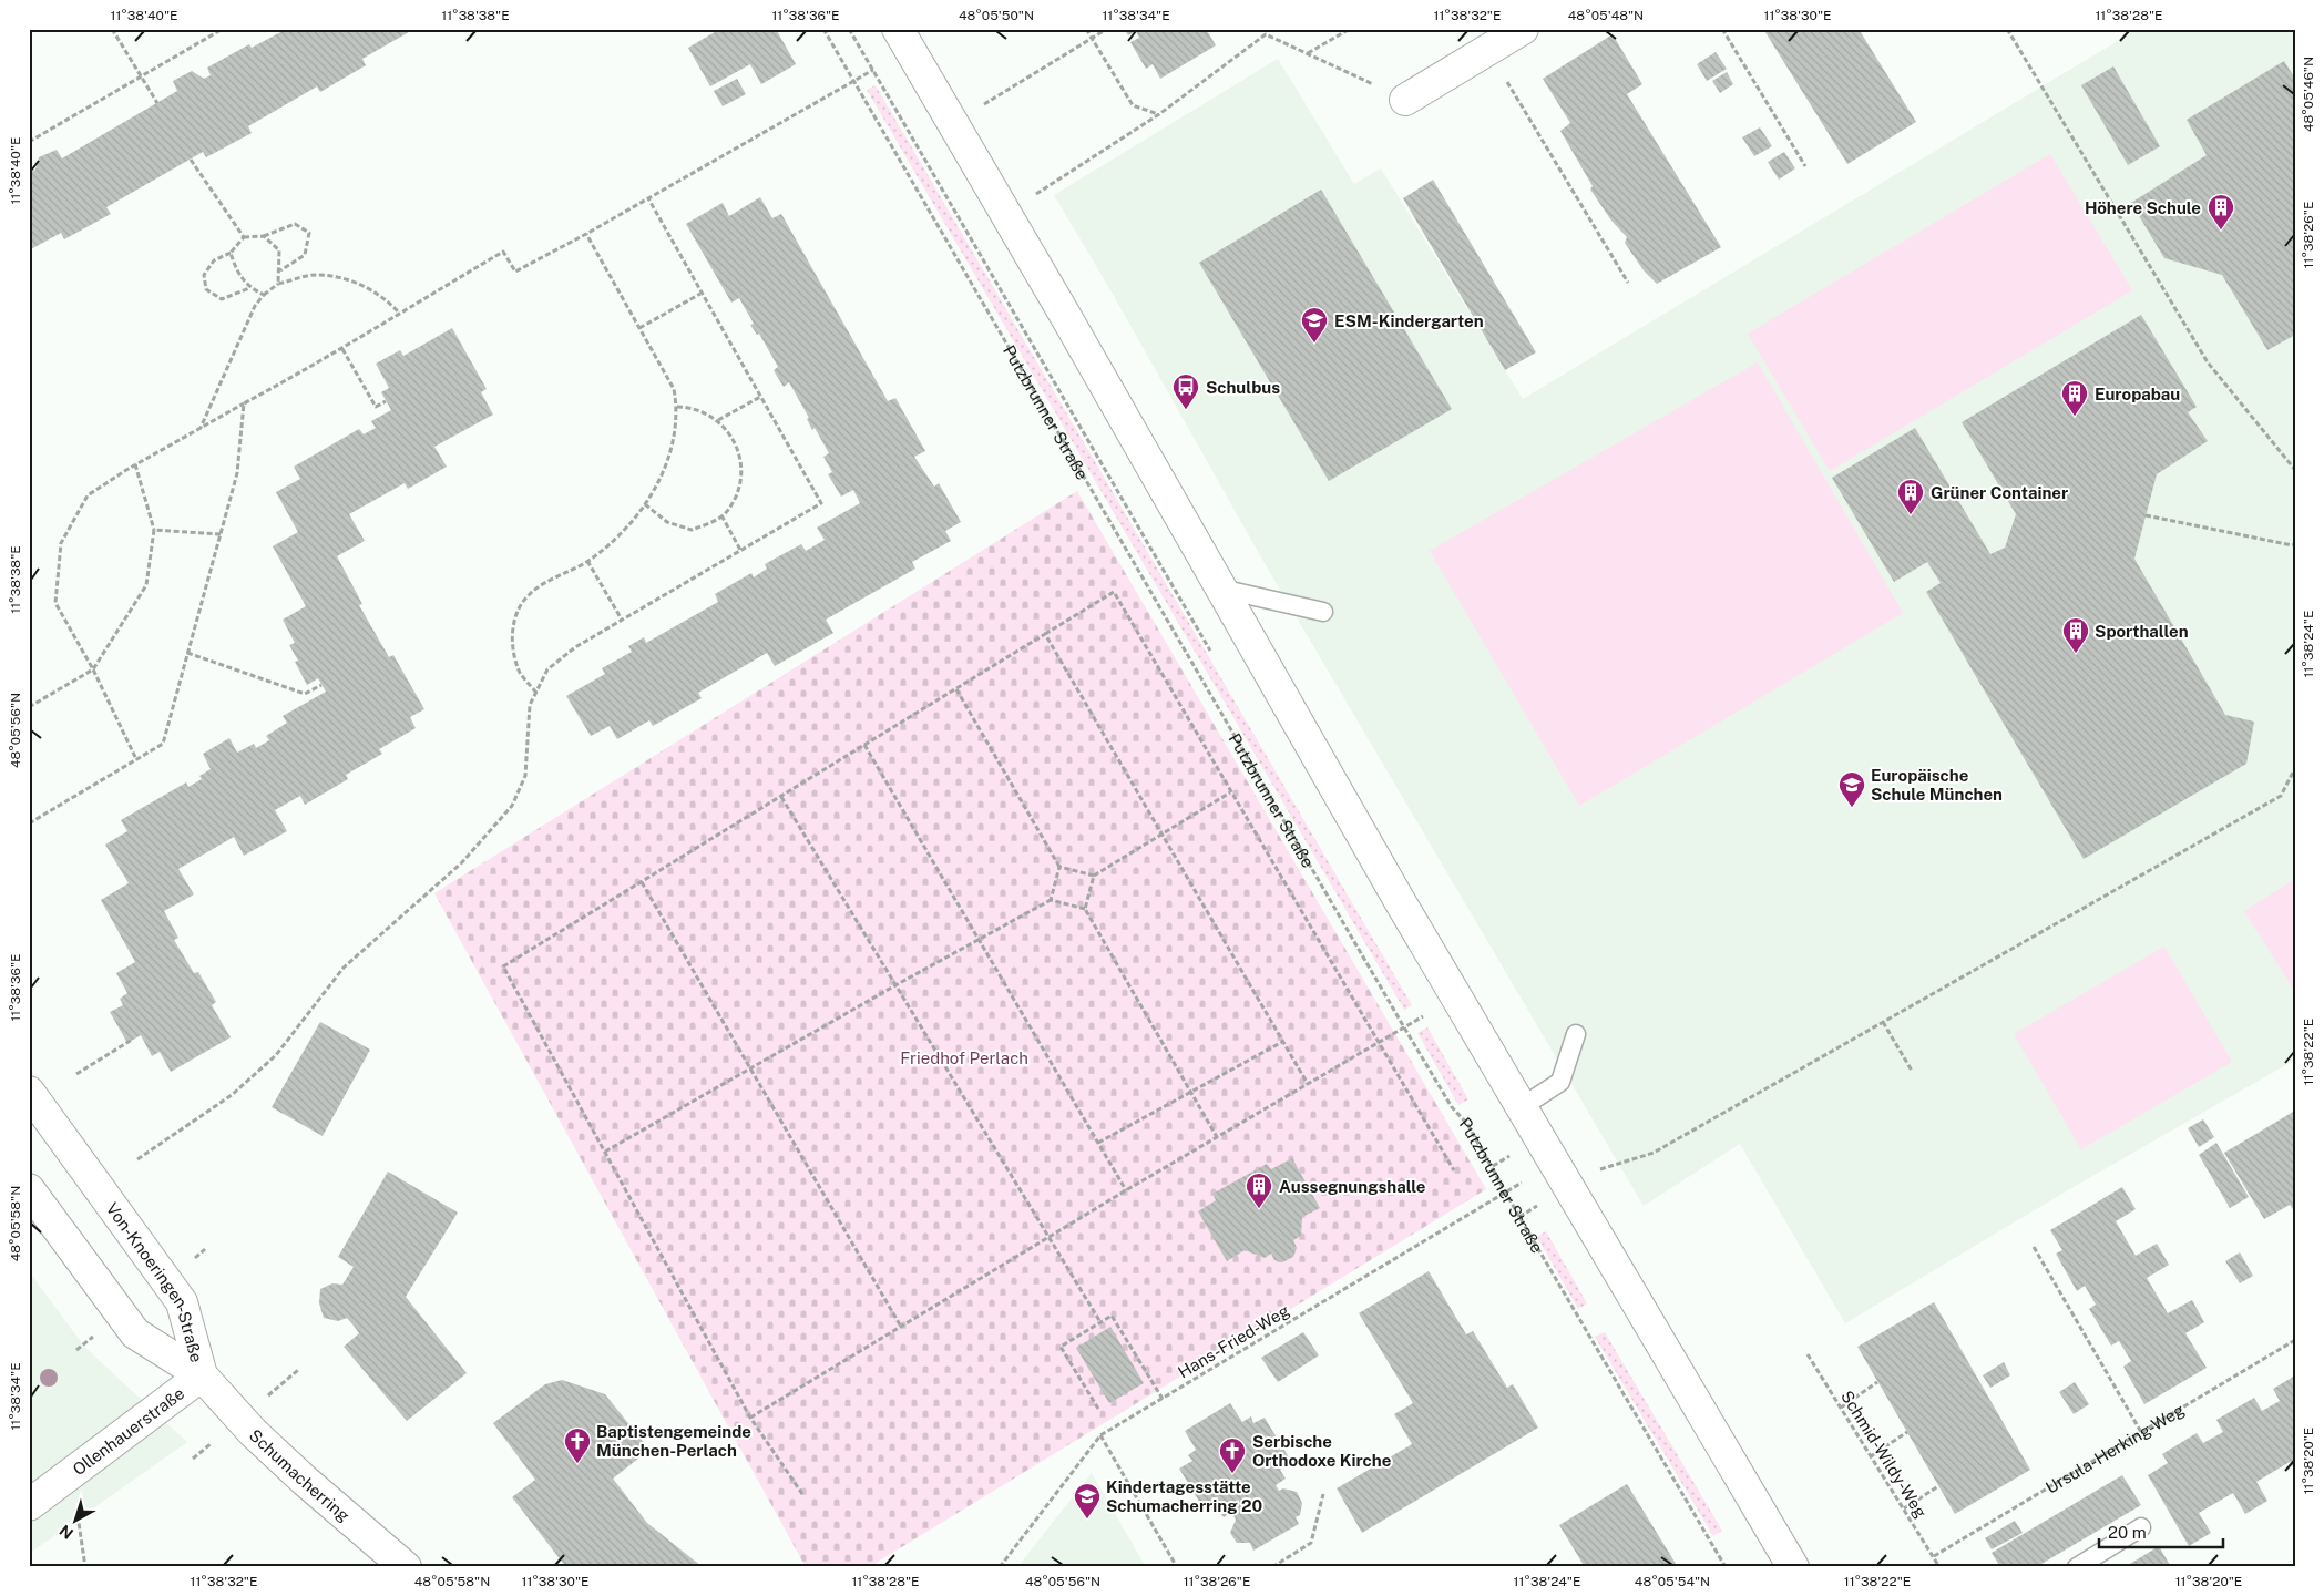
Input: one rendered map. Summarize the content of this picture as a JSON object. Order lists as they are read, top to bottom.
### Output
{
  "streets": {
    "main road": ["Von-Knoeringen-Straße", "Ollenhauerstraße", "Schumacherring"],
    "path": [
      "Putzbrunner Straße",
      "Hans-Fried-Weg",
      "Ursula-Herking-Weg",
      "Schmid-Wildy-Weg"
    ]
  },
  "crossings": [
    ["Putzbrunner Straße", "Hans-Fried-Weg"],
    ["Von-Knoeringen-Straße", "Ollenhauerstraße"],
    ["Von-Knoeringen-Straße", "Schumacherring"],
    ["Ollenhauerstraße", "Schumacherring"],
    ["Ursula-Herking-Weg", "Schmid-Wildy-Weg"]
  ],
  "parks": ["Friedhof Perlach"],
  "places": {
    "building": [
      "Höhere Schule",
      "Europabau",
      "Grüner Container",
      "Sporthallen",
      "Aussegnungshalle"
    ],
    "school or university": ["ESM-Kindergarten", "Europäische Schule München", "Kindertagesstätte Schumacherring 20"],
    "bus stop": ["Schulbus"],
    "church": ["Baptistengemeinde München-Perlach", "Serbische Orthodoxe Kirche"]
  },
  "scale_bar": "20 m",
  "north": "bottom left",
  "coordinates": [
    "11°38'40\"E",
    "11°38'38\"E",
    "11°38'36\"E",
    "48°05'50\"N",
    "11°38'34\"E",
    "11°38'32\"E",
    "48°05'48\"N",
    "11°38'30\"E",
    "11°38'28\"E",
    "48°05'46\"N",
    "11°38'26\"E",
    "11°38'24\"E",
    "48°05'56\"N",
    "11°38'22\"E",
    "48°05'58\"N",
    "11°38'20\"E",
    "48°05'54\"N"
  ]
}
